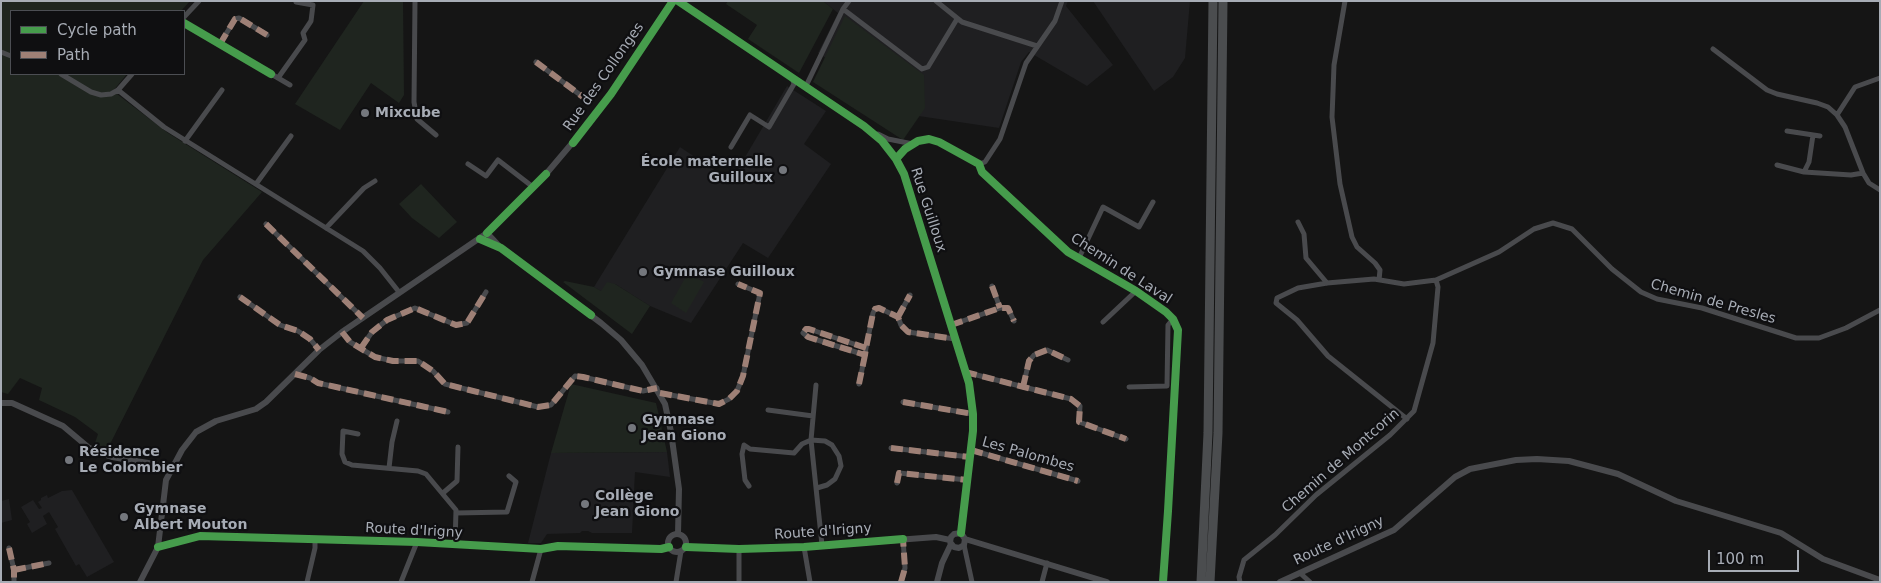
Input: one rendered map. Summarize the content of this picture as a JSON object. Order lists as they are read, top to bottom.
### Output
{
  "streets": {
    "street": [
      "Rue des Collonges",
      "Rue Guilloux",
      "Chemin de Laval",
      "Chemin de Presles",
      "Les Palombes",
      "Chemin de Montcorin",
      "Route d'Irigny"
    ]
  },
  "crossings": [
    ["Rue des Collonges", "Route d'Irigny"],
    ["Rue Guilloux", "Chemin de Laval"],
    ["Rue Guilloux", "Les Palombes"],
    ["Chemin de Presles", "Chemin de Montcorin"]
  ],
  "places": [
    "Mixcube",
    "École maternelle Guilloux",
    "Gymnase Guilloux",
    "Gymnase Jean Giono",
    "Résidence Le Colombier",
    "Collège Jean Giono",
    "Gymnase Albert Mouton"
  ],
  "legend": ["Cycle path", "Path"],
  "scale_bar": "100 m"
}
